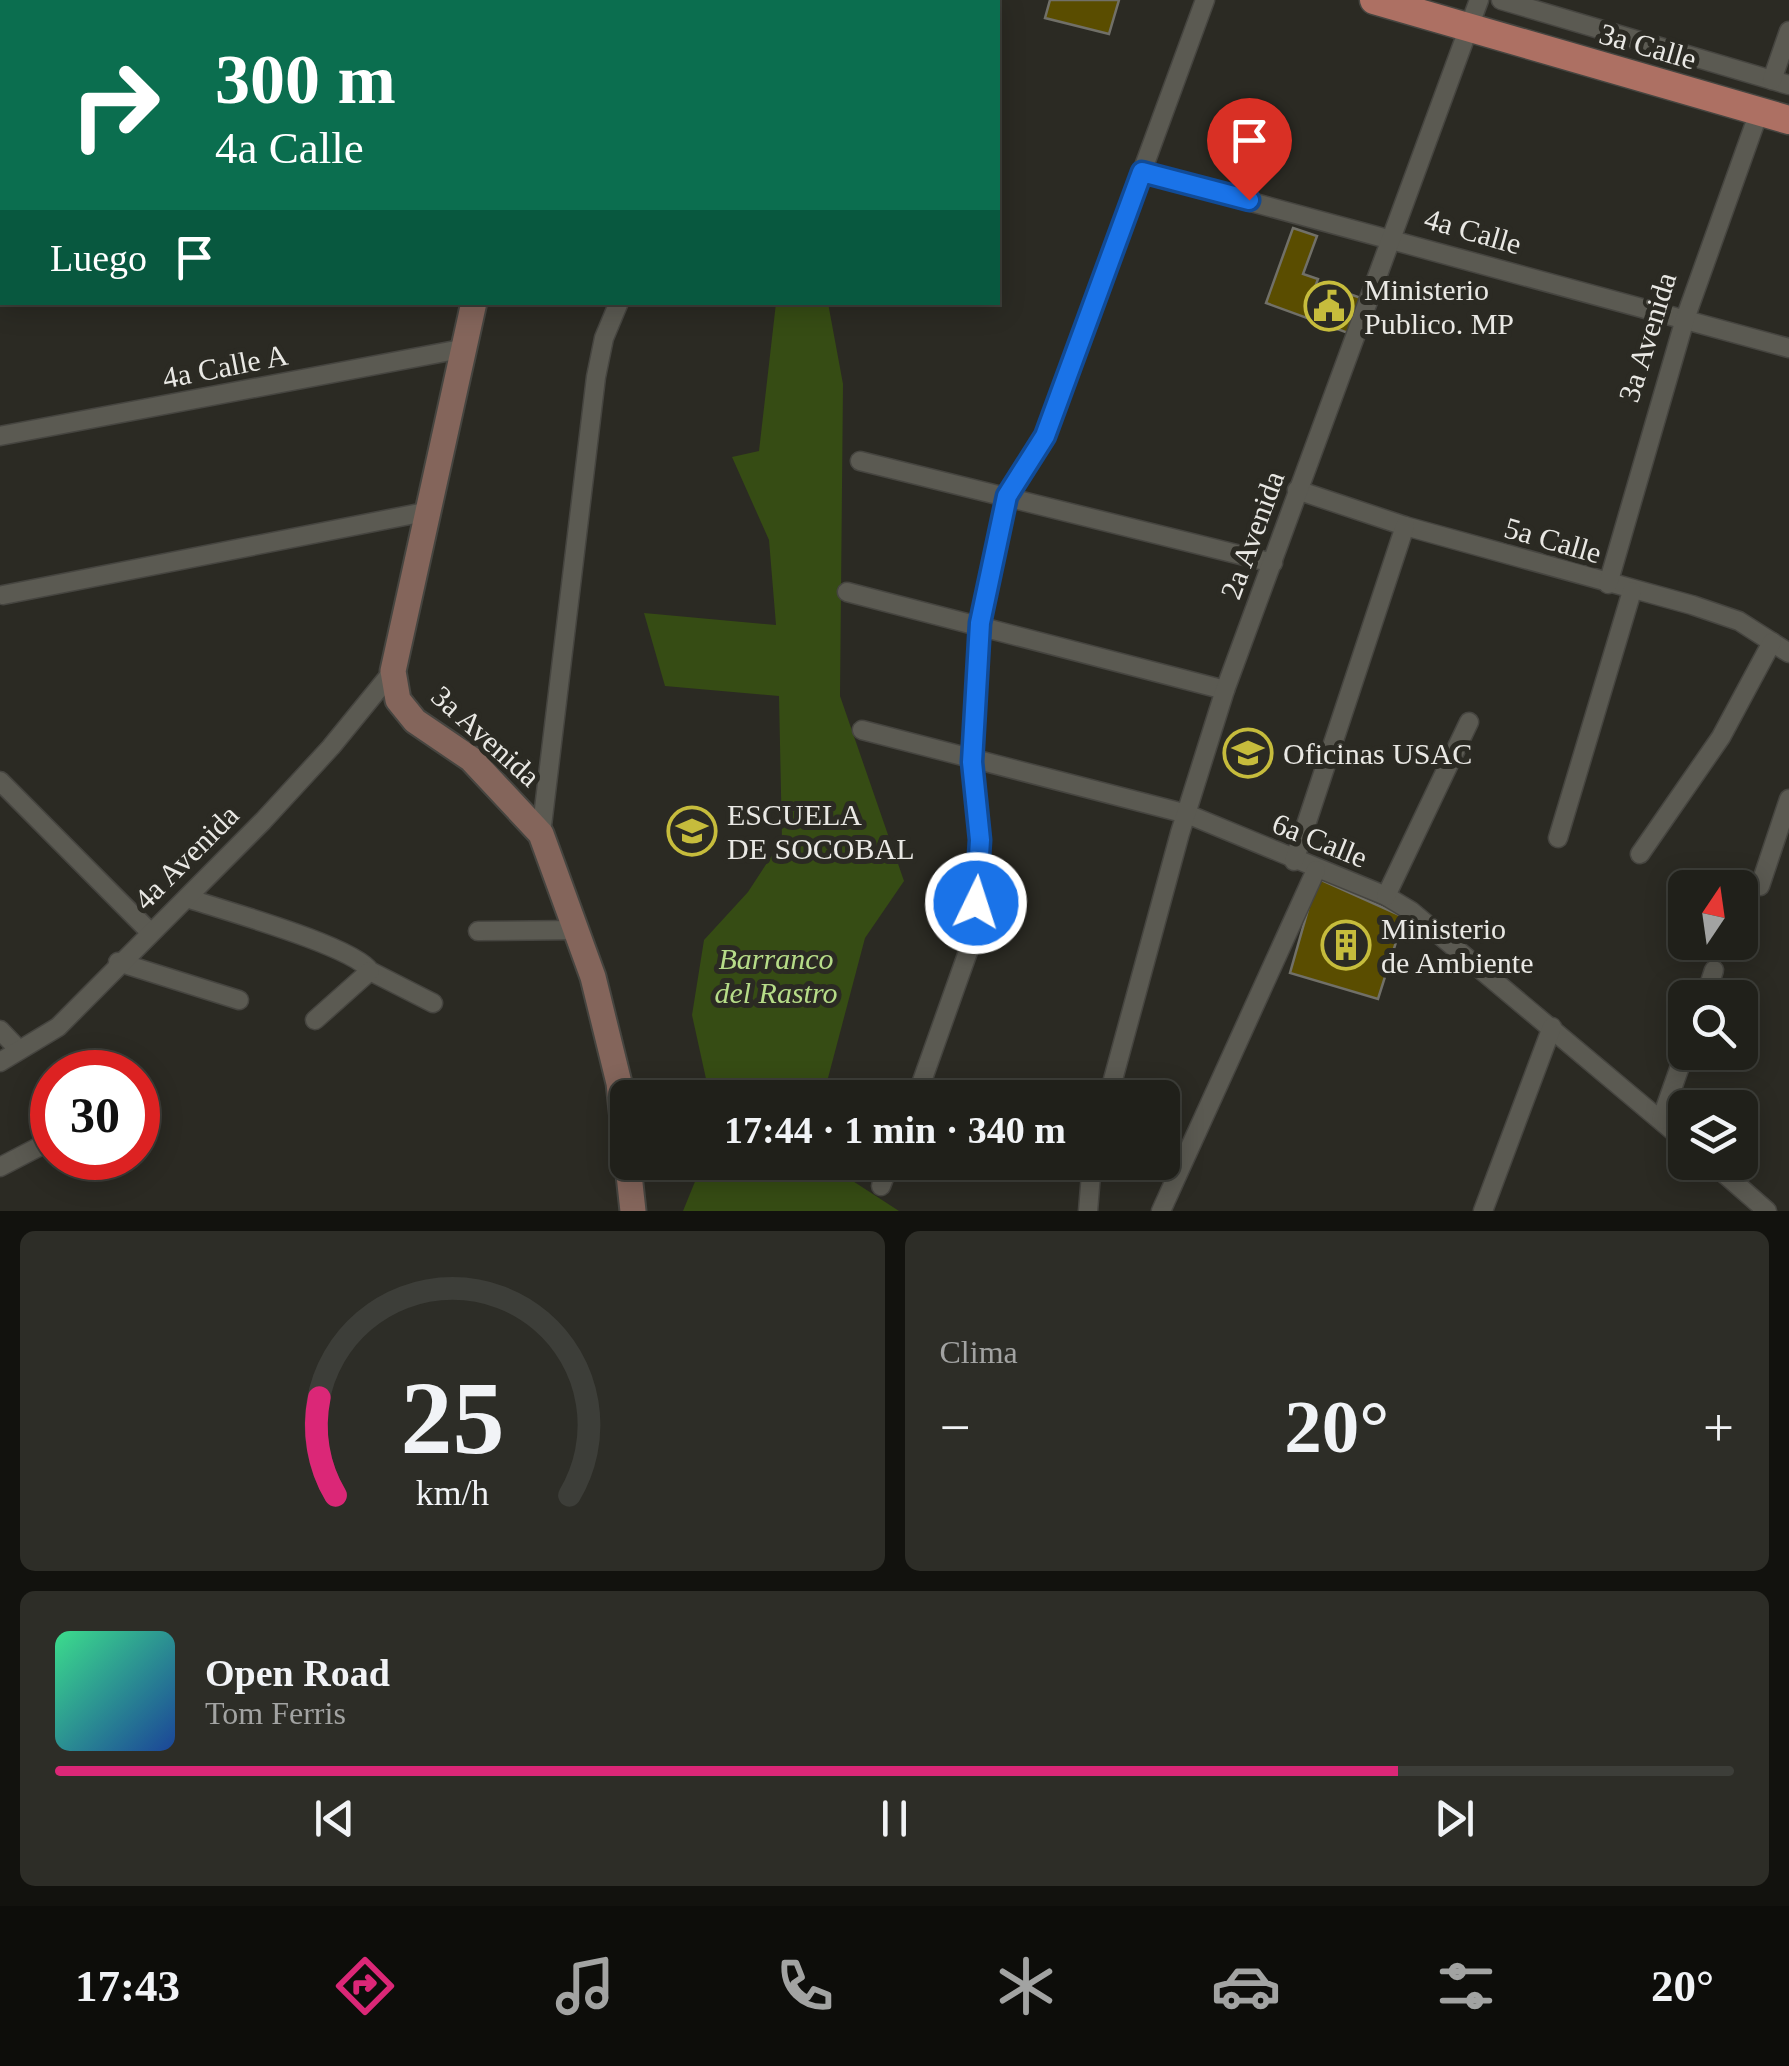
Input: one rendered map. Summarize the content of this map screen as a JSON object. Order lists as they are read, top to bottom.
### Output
{
  "streets": {
    "main road": ["3a Calle", "3a Avenida"],
    "street": [
      "4a Calle",
      "4a Calle A",
      "2a Avenida",
      "5a Calle",
      "6a Calle",
      "4a Avenida"
    ]
  },
  "crossings": [
    ["3a Calle", "3a Avenida"],
    ["3a Calle", "2a Avenida"],
    ["4a Calle", "3a Avenida"],
    ["4a Calle", "2a Avenida"],
    ["3a Avenida", "5a Calle"],
    ["3a Avenida", "4a Avenida"],
    ["2a Avenida", "5a Calle"],
    ["2a Avenida", "6a Calle"]
  ],
  "parks": ["Barranco del Rastro"],
  "places": {
    "public building": ["Ministerio Publico. MP"],
    "school or university": ["Oficinas USAC", "ESCUELA DE SOCOBAL"],
    "building": ["Ministerio de Ambiente"]
  },
  "north": "top",
  "page": {
    "turn": ["300 m", "4a Calle"],
    "then": "Luego",
    "limit": "30",
    "trip": "17:44 · 1 min · 340 m",
    "tile": "Clima",
    "heat": ["−", "20°", "+"],
    "song": ["Open Road", "Tom Ferris"],
    "tabs": ["17:43", "20°"],
    "gauge": ["25", "km/h"]
  }
}
